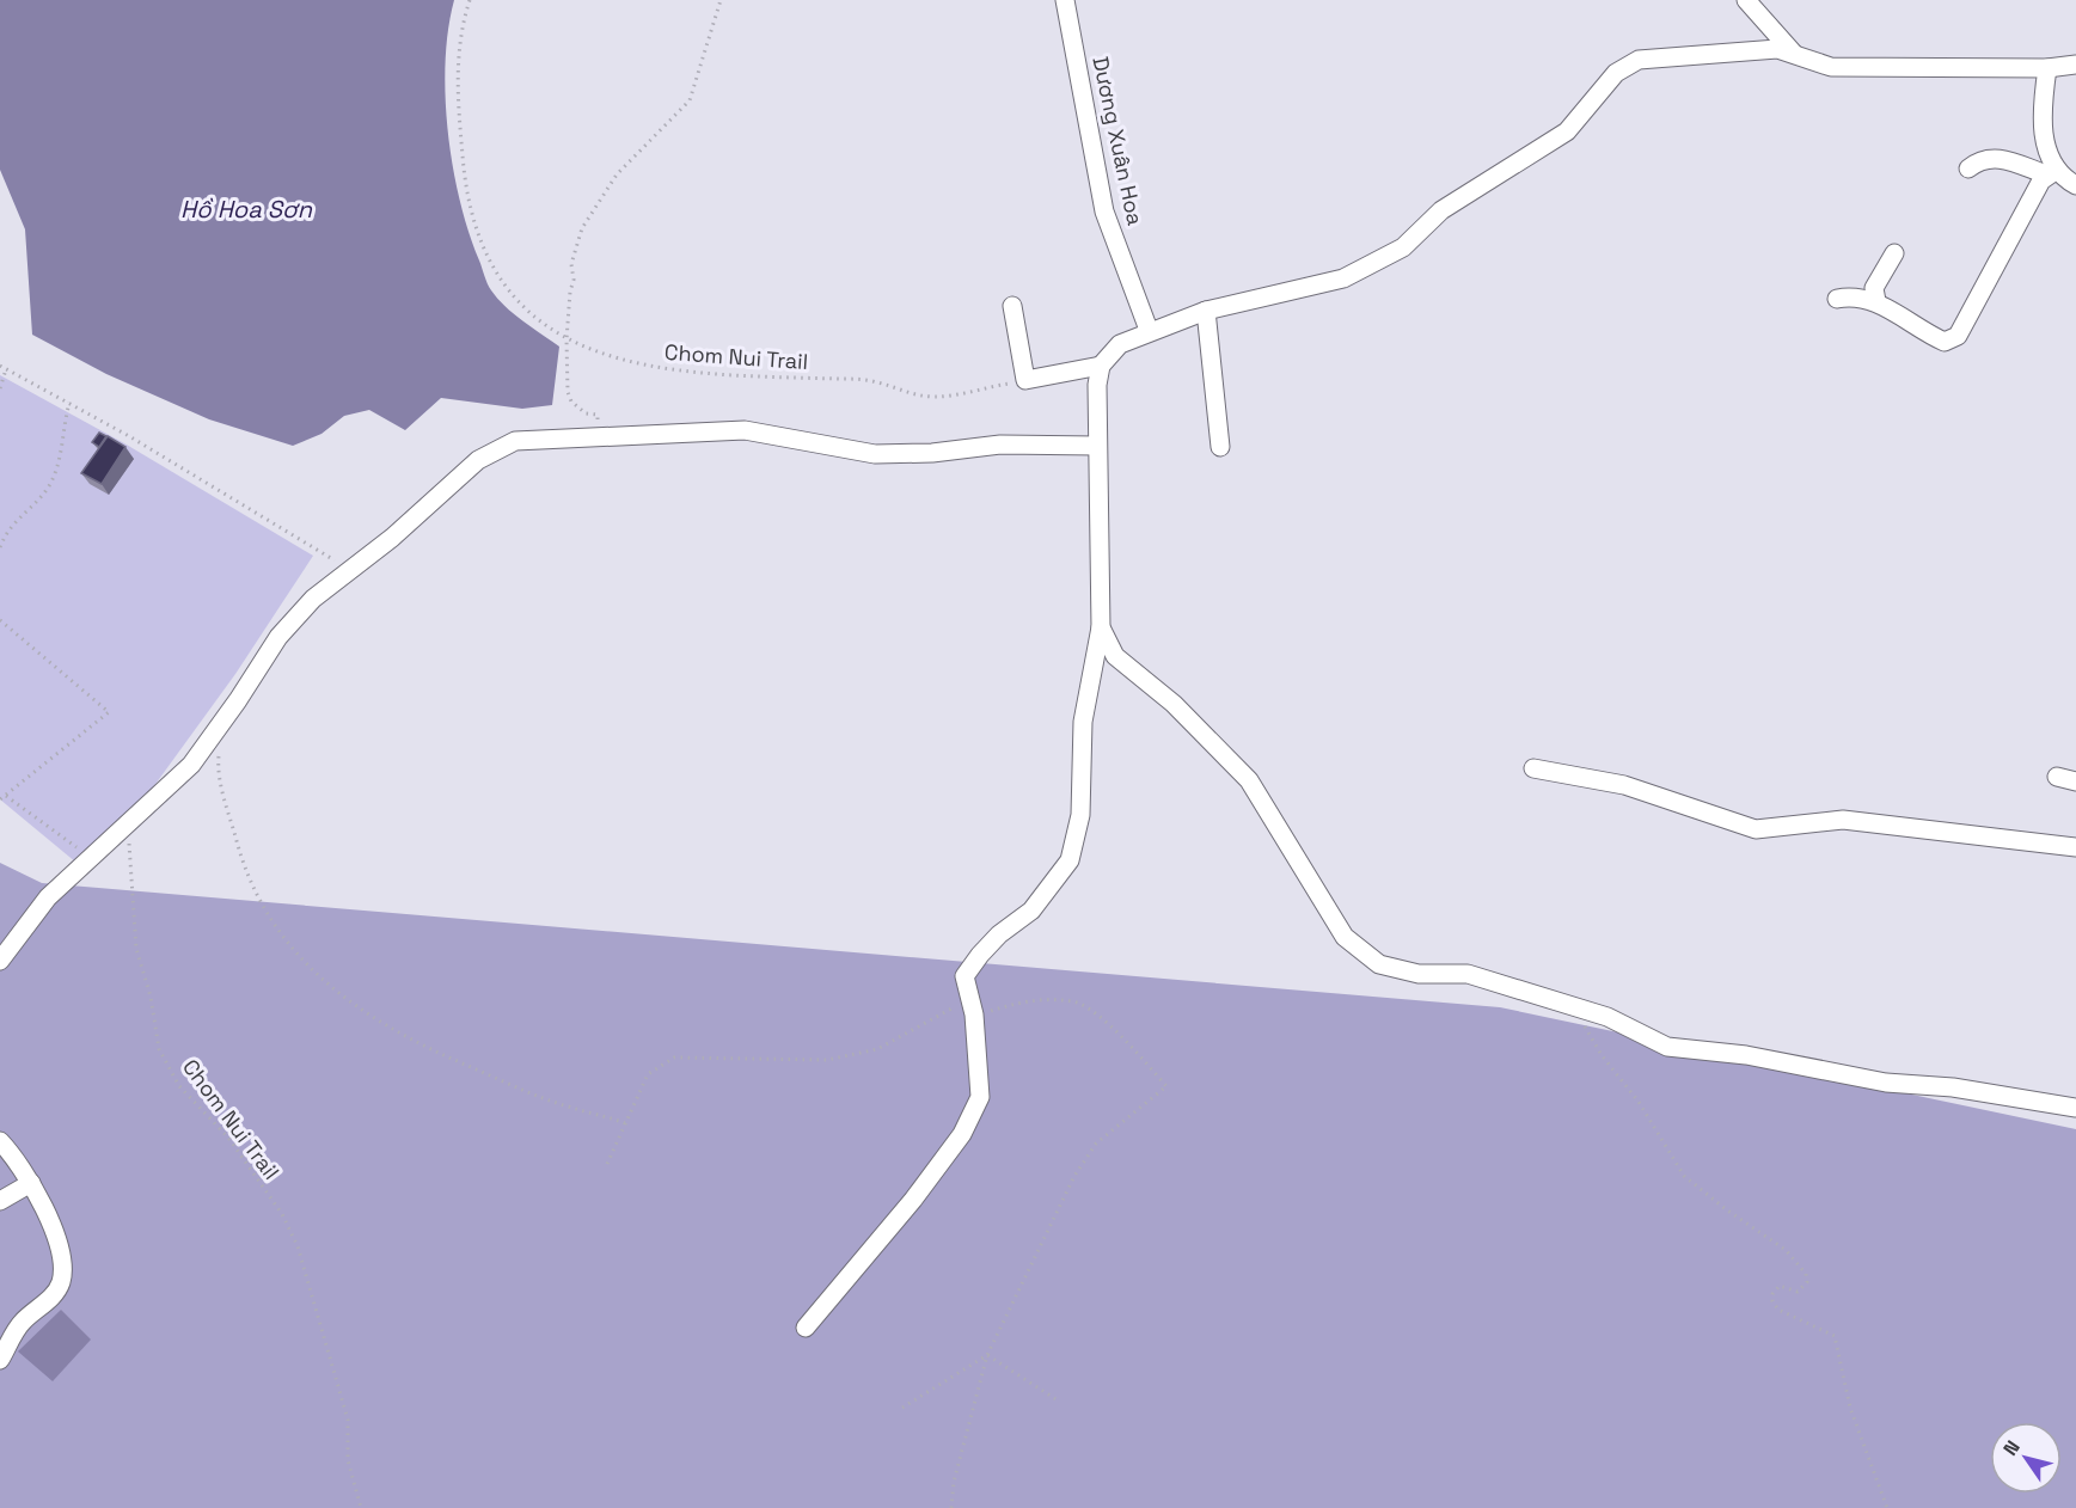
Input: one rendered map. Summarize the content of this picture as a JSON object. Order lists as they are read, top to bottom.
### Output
{
  "streets": {
    "street": ["Dương Xuân Hoa"],
    "path": ["Chom Nui Trail"]
  },
  "water": ["Hồ Hoa Sơn"],
  "north": "top left"
}
